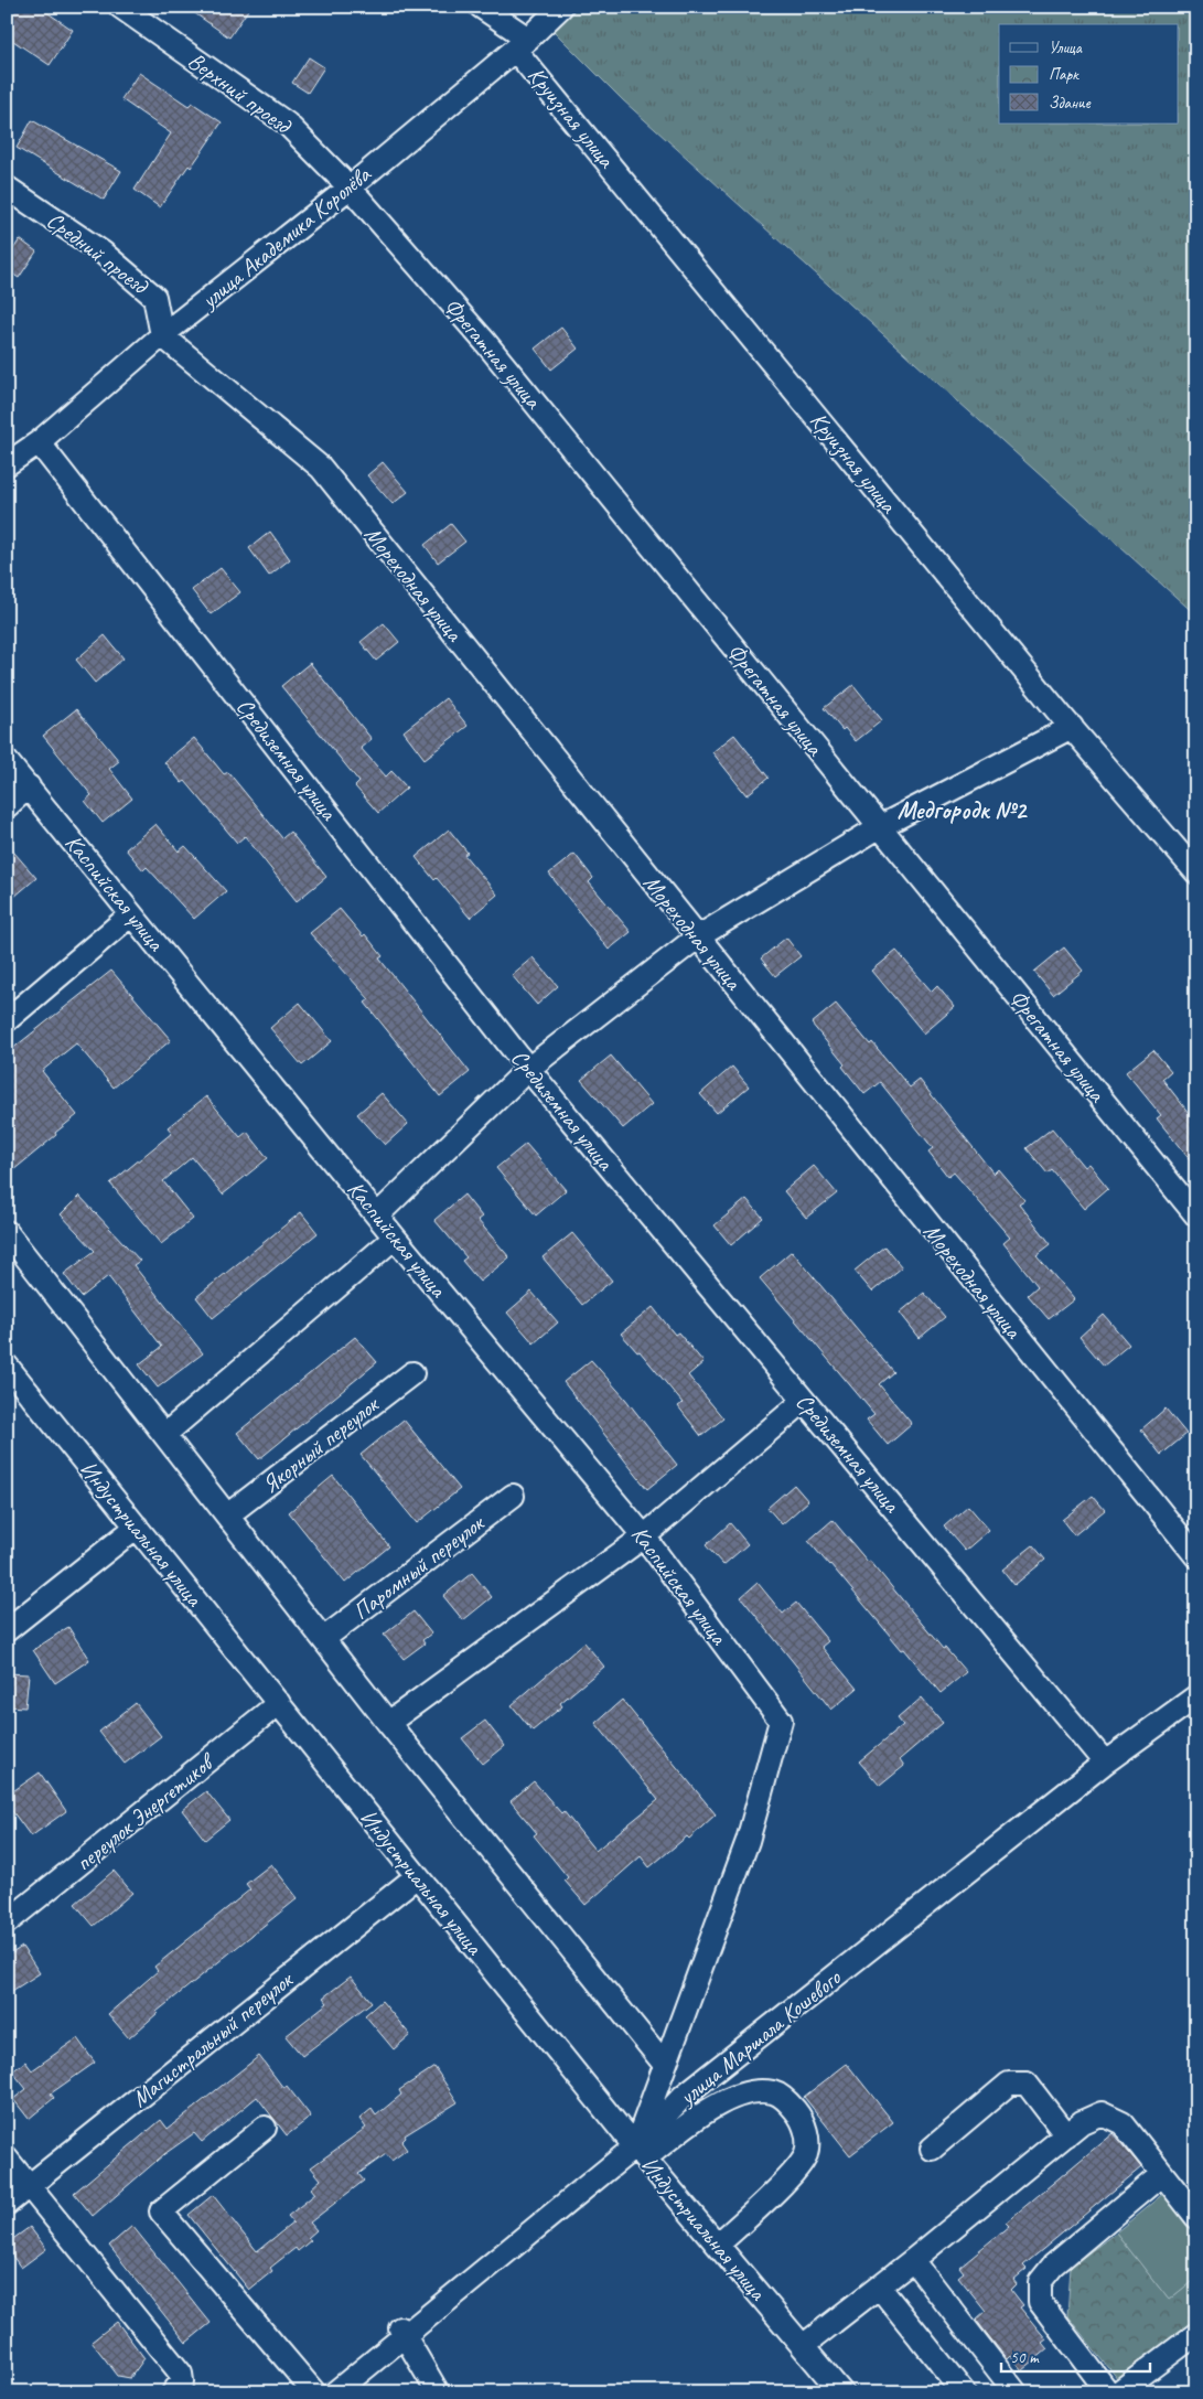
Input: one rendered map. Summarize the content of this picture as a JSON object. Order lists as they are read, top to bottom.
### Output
{
  "streets": {
    "street": [
      "Верхний проезд",
      "Круизная улица",
      "улица Академика Королёва",
      "Средний проезд",
      "Фрегатная улица",
      "Мореходная улица",
      "Средиземная улица",
      "Каспийская улица",
      "Якорный переулок",
      "Индустриальная улица",
      "Паромный переулок",
      "переулок Энергетиков",
      "улица Маршала Кошевого",
      "Магистральный переулок"
    ]
  },
  "crossings": [
    ["Верхний проезд", "улица Академика Королёва"],
    ["Верхний проезд", "Фрегатная улица"],
    ["Круизная улица", "улица Академика Королёва"],
    ["улица Академика Королёва", "Средний проезд"],
    ["улица Академика Королёва", "Фрегатная улица"],
    ["улица Академика Королёва", "Мореходная улица"],
    ["улица Академика Королёва", "Средиземная улица"],
    ["Средний проезд", "Мореходная улица"],
    ["Средиземная улица", "улица Маршала Кошевого"],
    ["Индустриальная улица", "переулок Энергетиков"],
    ["Индустриальная улица", "улица Маршала Кошевого"],
    ["Индустриальная улица", "Магистральный переулок"]
  ],
  "districts": ["Медгородк №2"],
  "legend": ["Улица", "Парк", "Здание"],
  "scale_bar": "50 m"
}
